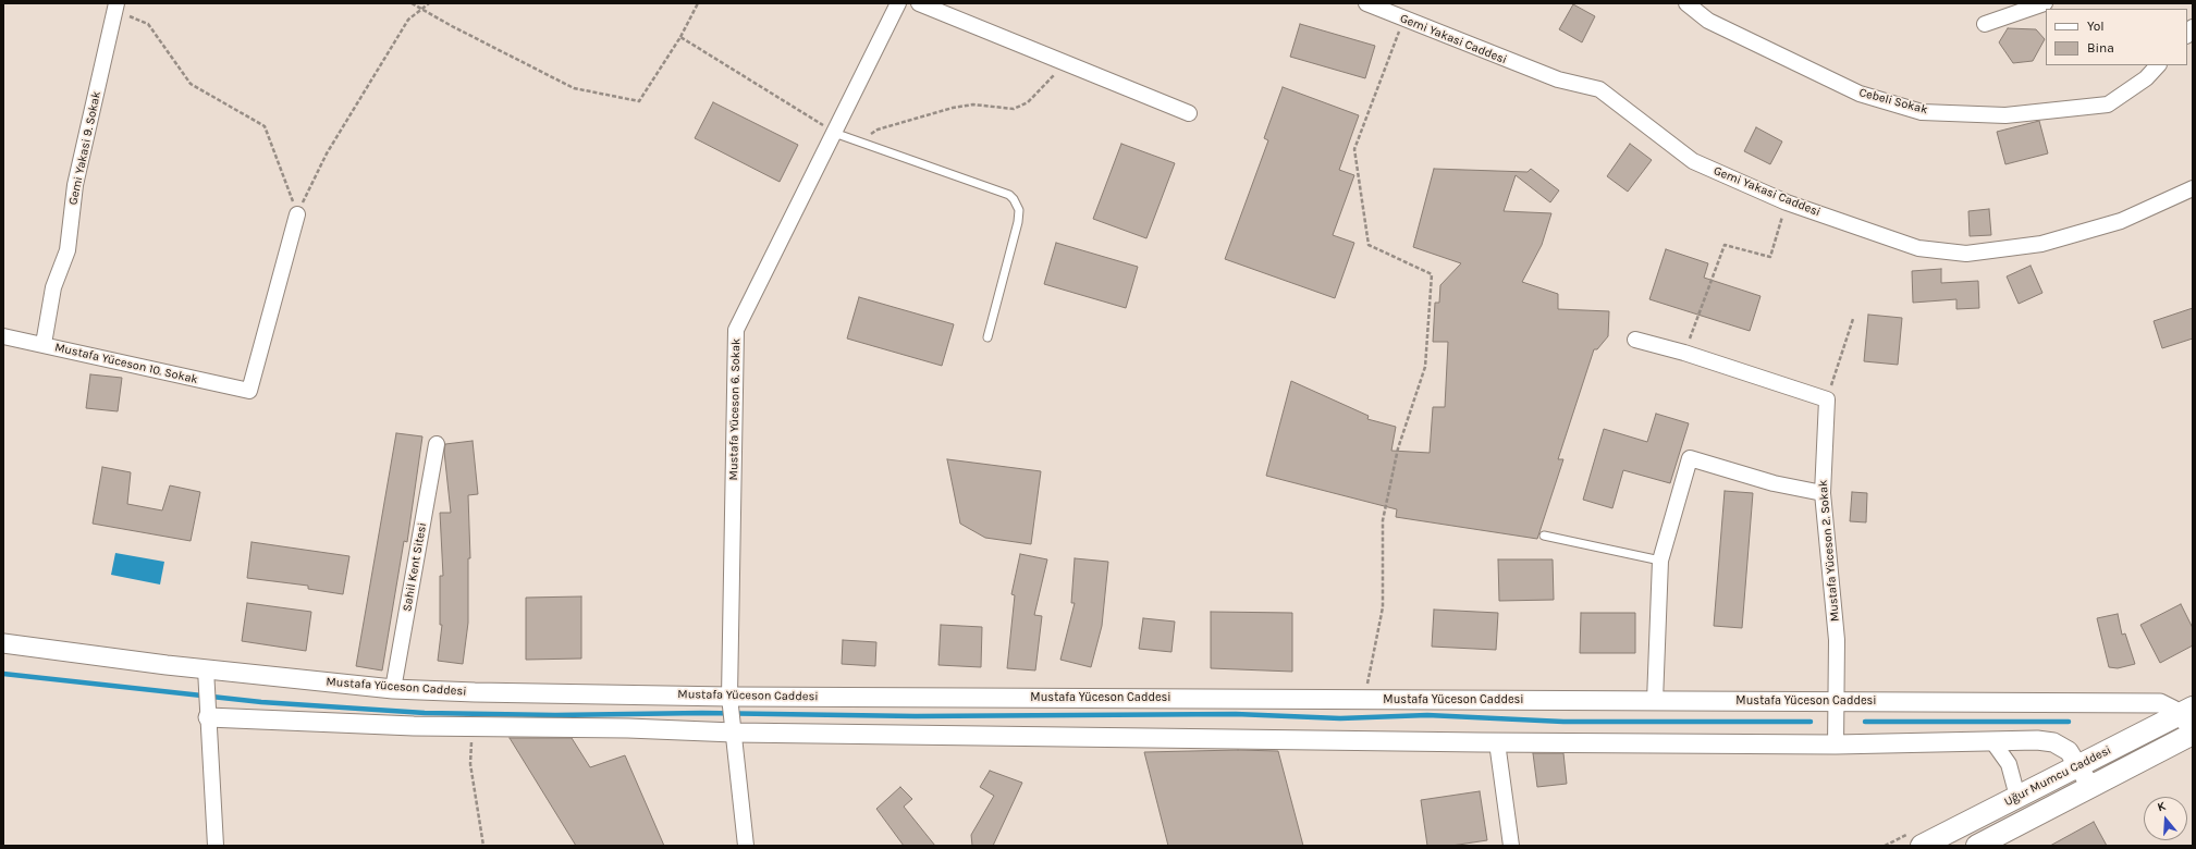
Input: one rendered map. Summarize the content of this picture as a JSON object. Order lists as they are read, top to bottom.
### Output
{
  "streets": {
    "main road": ["Uğur Mumcu Caddesi"],
    "street": [
      "Gemi Yakasi Caddesi",
      "Cebeli Sokak",
      "Gemi Yakasi 9. Sokak",
      "Mustafa Yüceson 10. Sokak",
      "Mustafa Yüceson 6. Sokak",
      "Mustafa Yüceson 2. Sokak",
      "Sahil Kent Sitesi",
      "Mustafa Yüceson Caddesi"
    ]
  },
  "crossings": [
    ["Gemi Yakasi 9. Sokak", "Mustafa Yüceson 10. Sokak"],
    ["Mustafa Yüceson 6. Sokak", "Mustafa Yüceson Caddesi"],
    ["Mustafa Yüceson 2. Sokak", "Mustafa Yüceson Caddesi"],
    ["Sahil Kent Sitesi", "Mustafa Yüceson Caddesi"],
    ["Mustafa Yüceson Caddesi", "Uğur Mumcu Caddesi"]
  ],
  "legend": ["Yol", "Bina"],
  "north": "top"
}
